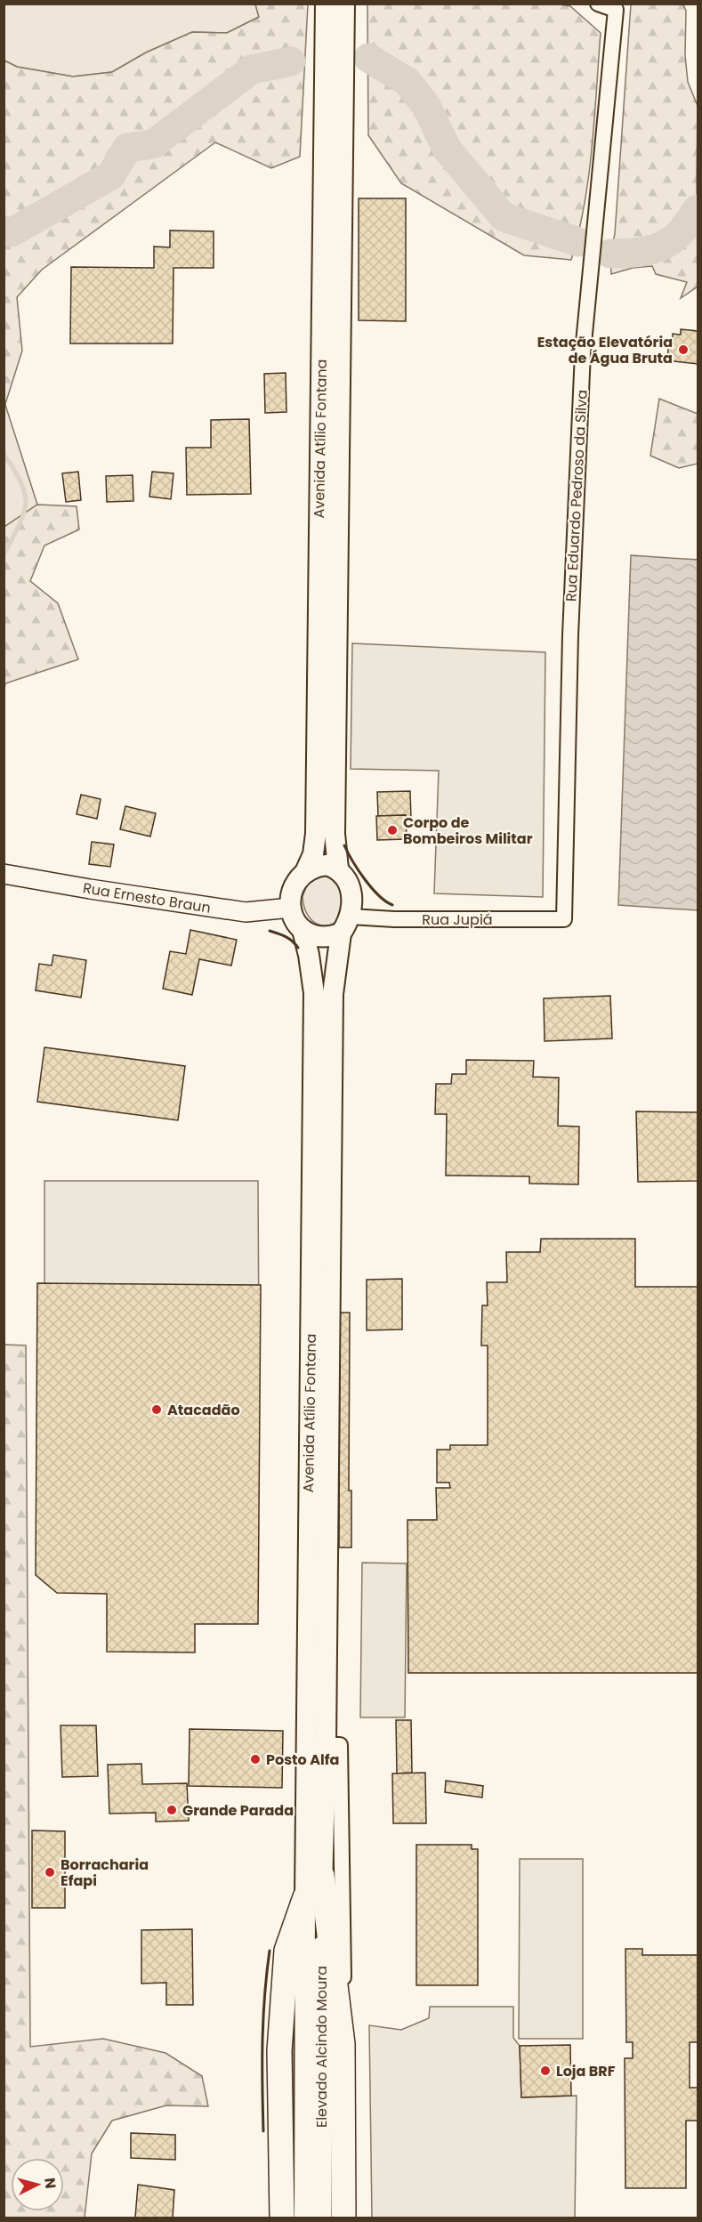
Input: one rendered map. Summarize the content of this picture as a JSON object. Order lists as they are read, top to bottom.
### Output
{
  "streets": {
    "main road": ["Avenida Atílio Fontana", "Elevado Alcindo Moura"],
    "street": ["Rua Eduardo Pedroso da Silva", "Rua Ernesto Braun", "Rua Jupiá"]
  },
  "crossings": [
    ["Avenida Atílio Fontana", "Rua Ernesto Braun"],
    ["Avenida Atílio Fontana", "Rua Jupiá"],
    ["Avenida Atílio Fontana", "Elevado Alcindo Moura"],
    ["Rua Eduardo Pedroso da Silva", "Rua Jupiá"],
    ["Rua Ernesto Braun", "Rua Jupiá"]
  ],
  "places": [
    "Estação Elevatória de Água Bruta",
    "Corpo de Bombeiros Militar",
    "Atacadão",
    "Posto Alfa",
    "Grande Parada",
    "Borracharia Efapi",
    "Loja BRF"
  ],
  "north": "right"
}
